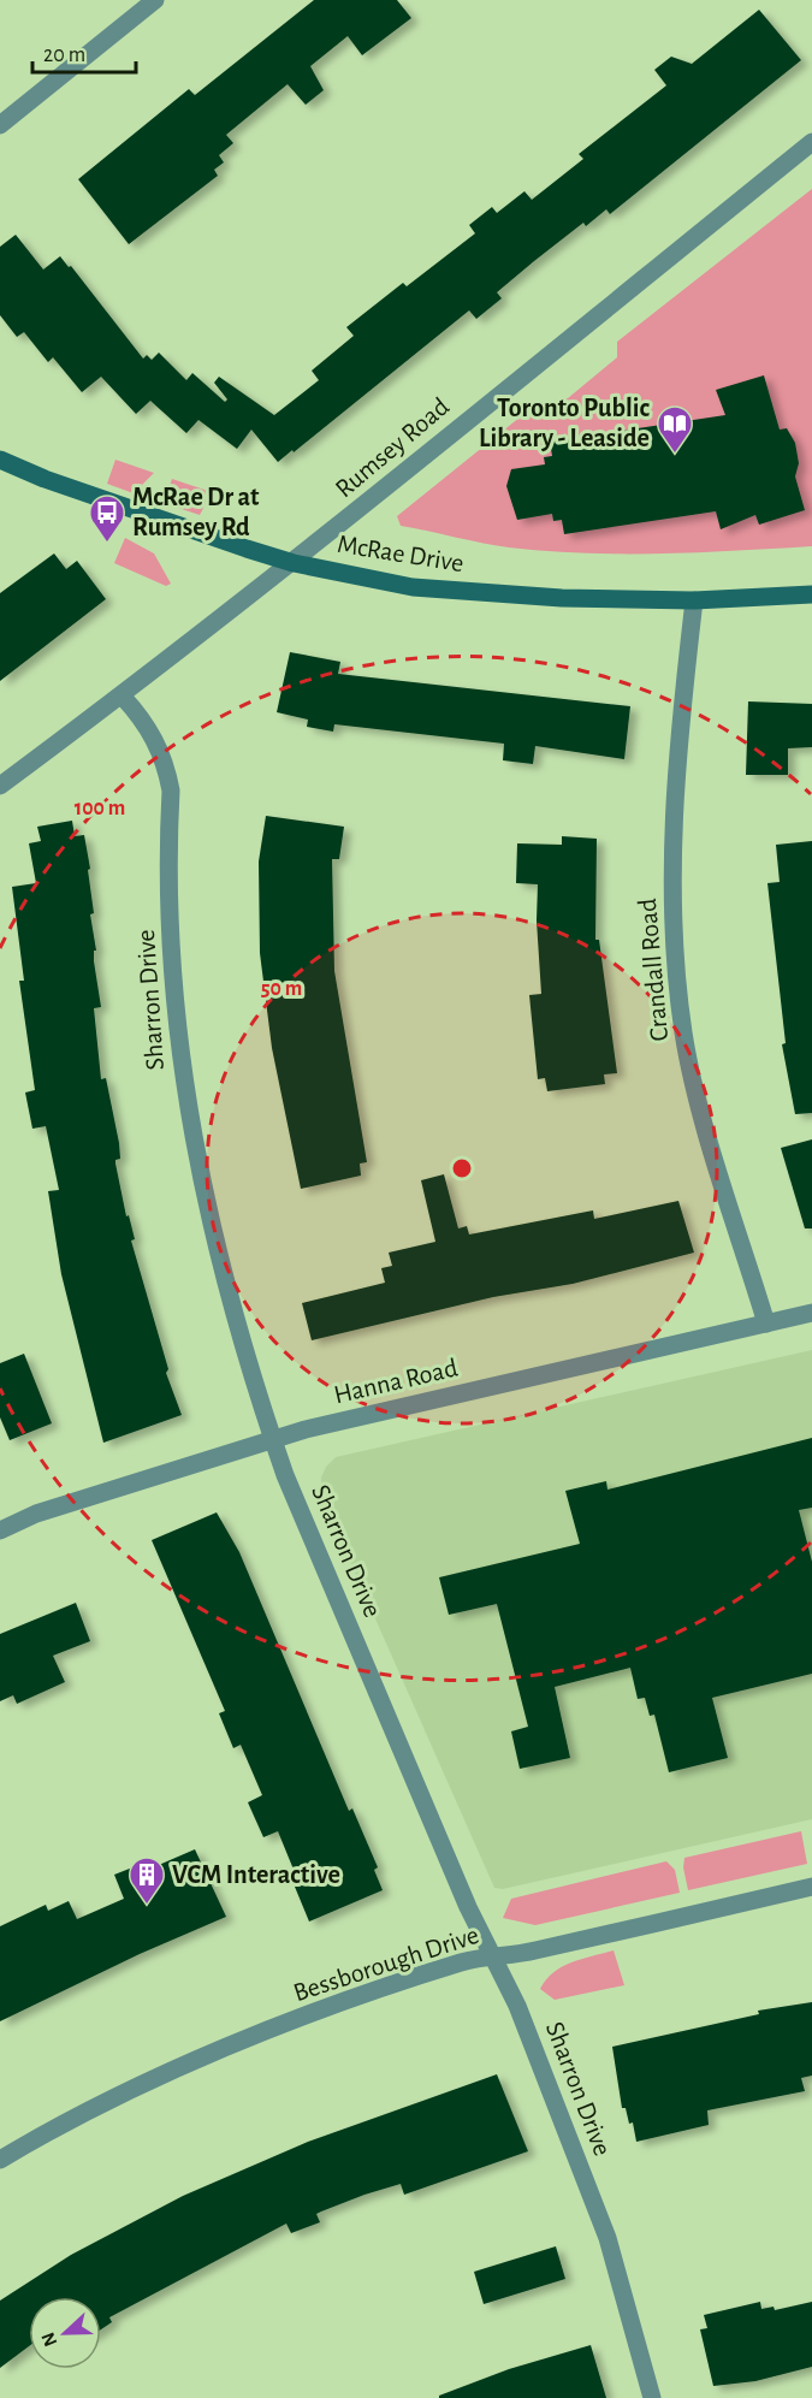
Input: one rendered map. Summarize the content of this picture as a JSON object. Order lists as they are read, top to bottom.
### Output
{
  "streets": {
    "street": [
      "Rumsey Road",
      "McRae Drive",
      "Crandall Road",
      "Sharron Drive",
      "Hanna Road",
      "Bessborough Drive"
    ]
  },
  "crossings": [
    ["Rumsey Road", "McRae Drive"],
    ["Rumsey Road", "Sharron Drive"],
    ["McRae Drive", "Crandall Road"],
    ["Crandall Road", "Hanna Road"],
    ["Sharron Drive", "Hanna Road"],
    ["Sharron Drive", "Bessborough Drive"]
  ],
  "places": {
    "library": ["Toronto Public Library - Leaside"],
    "bus stop": ["McRae Dr at Rumsey Rd"],
    "building": ["VCM Interactive"]
  },
  "scale_bar": "20 m",
  "north": "left",
  "rings": ["100 m", "50 m"]
}
